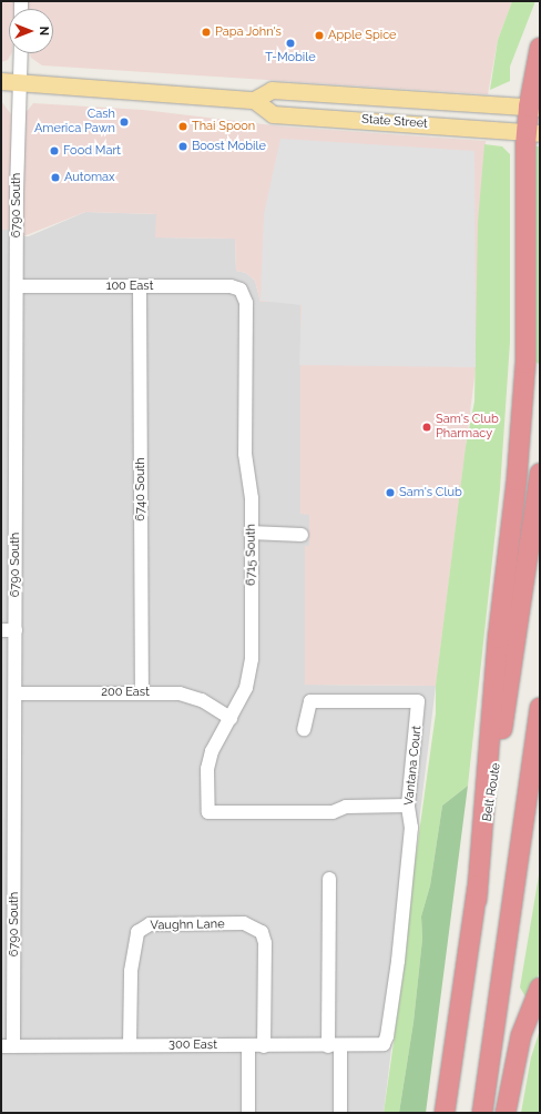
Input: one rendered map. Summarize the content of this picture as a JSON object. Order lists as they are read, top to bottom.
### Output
{
  "streets": {
    "highway": ["Belt Route"],
    "main road": ["State Street"],
    "street": [
      "6790 South",
      "100 East",
      "6740 South",
      "6715 South",
      "200 East",
      "Vantana Court",
      "Vaughn Lane",
      "300 East"
    ]
  },
  "crossings": [
    ["6790 South", "100 East"],
    ["6790 South", "200 East"],
    ["6790 South", "300 East"],
    ["100 East", "6740 South"],
    ["100 East", "6715 South"],
    ["6740 South", "200 East"],
    ["6715 South", "200 East"],
    ["6715 South", "Vantana Court"],
    ["Vantana Court", "300 East"],
    ["Vaughn Lane", "300 East"]
  ],
  "places": [
    "Papa John's",
    "Apple Spice",
    "T-Mobile",
    "Cash America Pawn",
    "Thai Spoon",
    "Boost Mobile",
    "Food Mart",
    "Automax",
    "Sam's Club Pharmacy",
    "Sam's Club"
  ],
  "north": "right"
}
